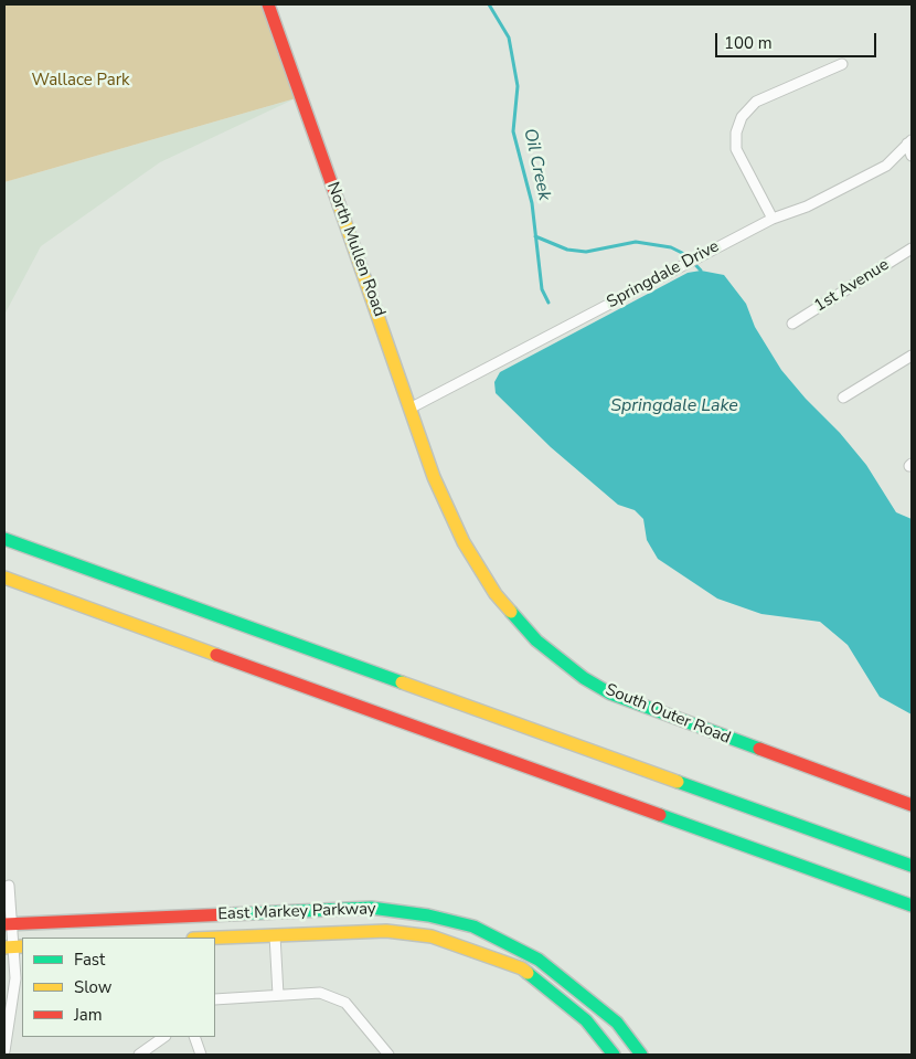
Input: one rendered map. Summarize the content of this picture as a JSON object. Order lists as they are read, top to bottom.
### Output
{
  "streets": {
    "main road": ["North Mullen Road", "South Outer Road", "East Markey Parkway"],
    "street": ["Springdale Drive", "1st Avenue"]
  },
  "crossings": [
    ["North Mullen Road", "Springdale Drive"],
    ["North Mullen Road", "South Outer Road"]
  ],
  "water": ["Oil Creek", "Springdale Lake"],
  "parks": ["Wallace Park"],
  "legend": ["Fast", "Slow", "Jam"],
  "scale_bar": "100 m"
}
